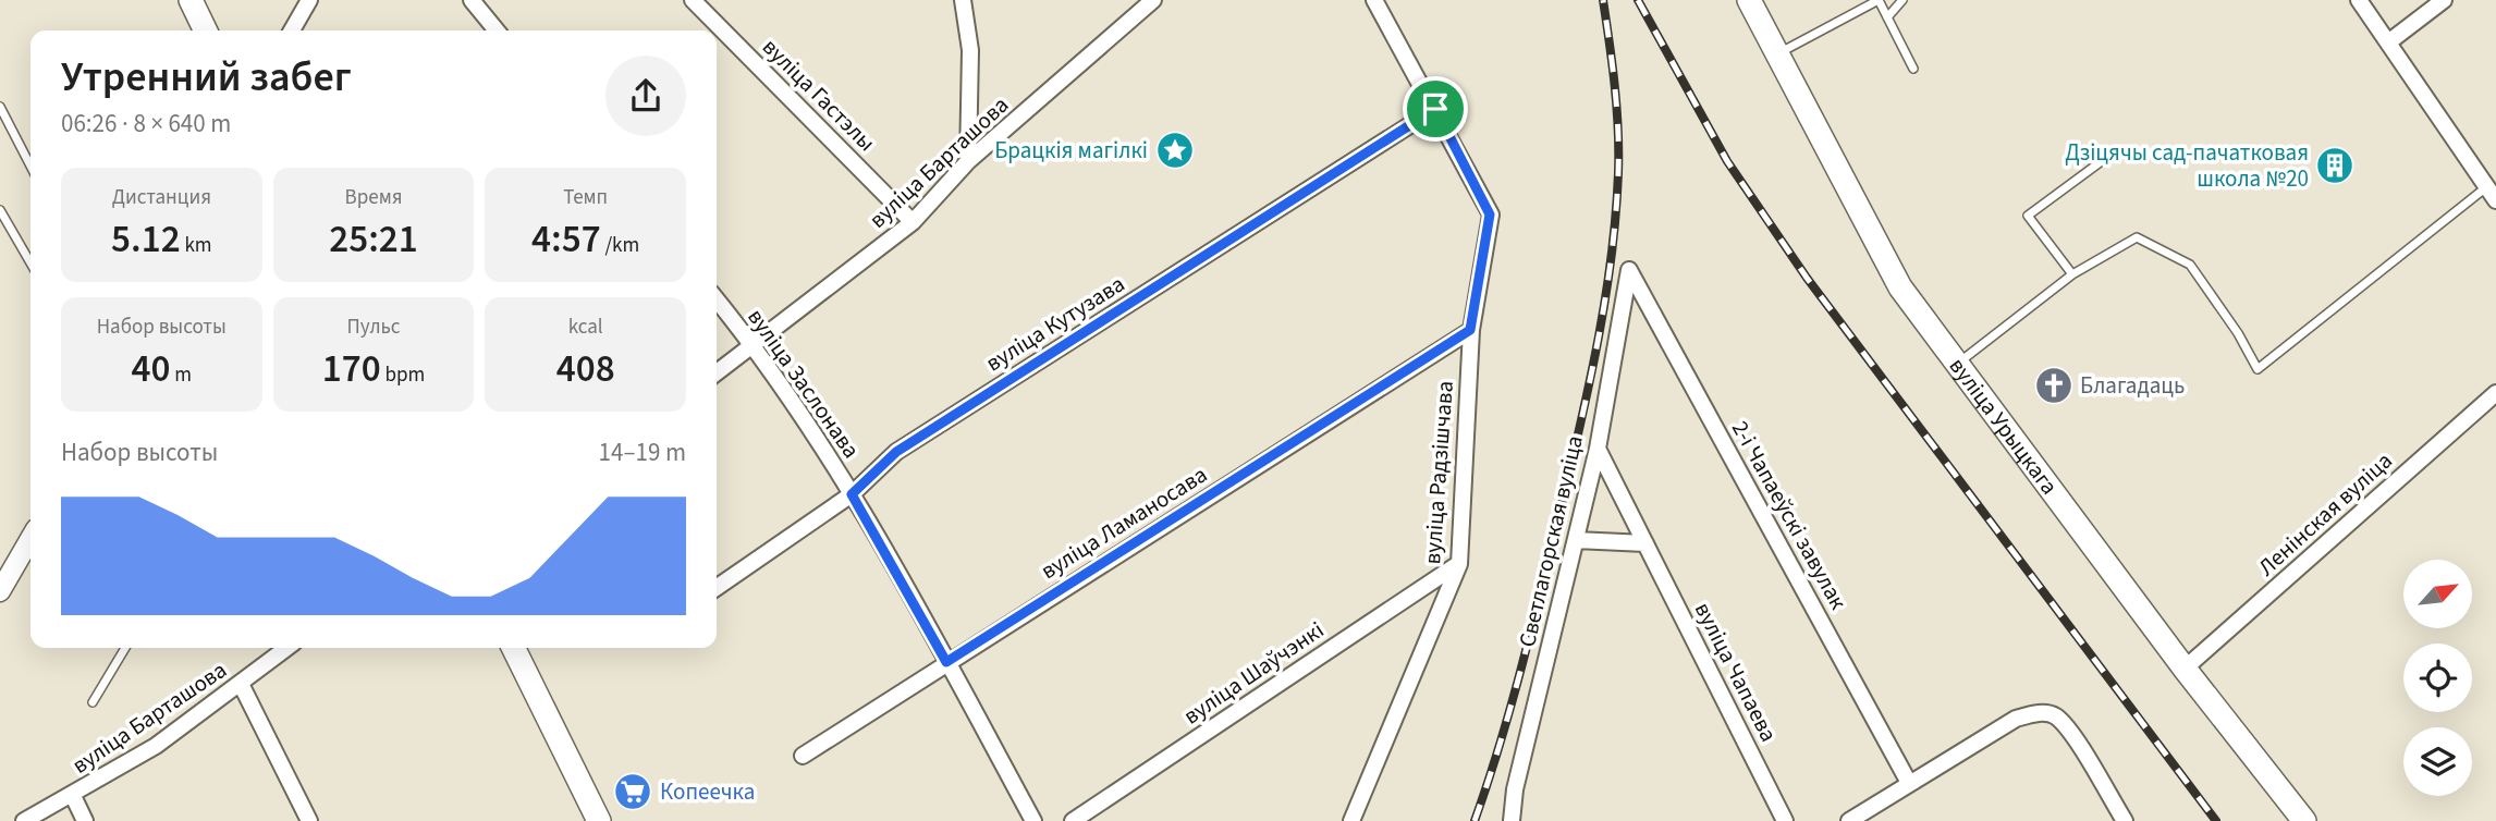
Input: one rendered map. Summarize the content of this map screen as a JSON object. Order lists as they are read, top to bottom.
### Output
{
  "streets": {
    "main road": ["вуліца Урыцкага"],
    "street": [
      "вуліца Гастэлы",
      "вуліца Барташова",
      "вуліца Кутузава",
      "вуліца Заслонава",
      "вуліца Радзішчава",
      "Ленінская вуліца",
      "2-і Чапаеўскі завулак",
      "вуліца Ламаносава",
      "Светлагорская вуліца",
      "вуліца Чапаева",
      "вуліца Шаўчэнкі"
    ]
  },
  "crossings": [
    ["вуліца Гастэлы", "вуліца Барташова"],
    ["вуліца Барташова", "вуліца Заслонава"],
    ["вуліца Кутузава", "вуліца Заслонава"],
    ["вуліца Кутузава", "вуліца Радзішчава"],
    ["вуліца Заслонава", "вуліца Ламаносава"],
    ["вуліца Урыцкага", "Ленінская вуліца"],
    ["вуліца Радзішчава", "вуліца Ламаносава"],
    ["вуліца Радзішчава", "вуліца Шаўчэнкі"],
    ["2-і Чапаеўскі завулак", "Светлагорская вуліца"],
    ["Светлагорская вуліца", "вуліца Чапаева"]
  ],
  "places": {
    "place": ["Брацкія магілкі"],
    "building": ["Дзіцячы сад-пачатковая школа №20"],
    "church": ["Благадаць"],
    "supermarket": ["Копеечка"]
  },
  "north": "top right",
  "page": {
    "heading": ["Утренний забег", "06:26 · 8 × 640 m"],
    "stats": [
      ["Дистанция", "5.12 km"],
      ["Время", "25:21"],
      ["Темп", "4:57 /km"],
      ["Набор высоты", "40 m"],
      ["Пульс", "170 bpm"],
      ["kcal", "408"]
    ],
    "chart": ["Набор высоты", "14–19 m"]
  }
}
